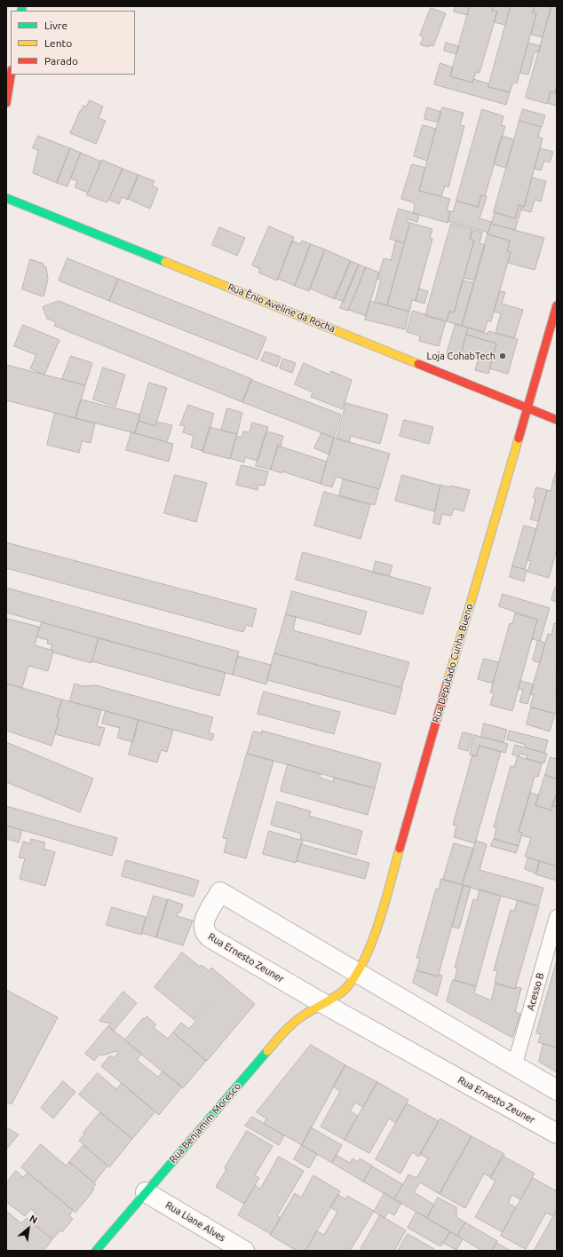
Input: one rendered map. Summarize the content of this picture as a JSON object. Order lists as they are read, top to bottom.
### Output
{
  "streets": {
    "street": [
      "Rua Ênio Aveline da Rocha",
      "Rua Deputado Cunha Bueno",
      "Rua Ernesto Zeuner",
      "Rua Benjamim Moresco",
      "Rua Liane Alves"
    ],
    "lane": ["Acesso B"]
  },
  "crossings": [
    ["Rua Ênio Aveline da Rocha", "Rua Deputado Cunha Bueno"],
    ["Rua Deputado Cunha Bueno", "Rua Ernesto Zeuner"],
    ["Rua Deputado Cunha Bueno", "Rua Benjamim Moresco"],
    ["Rua Ernesto Zeuner", "Acesso B"],
    ["Rua Ernesto Zeuner", "Rua Benjamim Moresco"],
    ["Rua Benjamim Moresco", "Rua Liane Alves"]
  ],
  "places": ["Loja CohabTech"],
  "legend": ["Livre", "Lento", "Parado"],
  "north": "top right"
}
